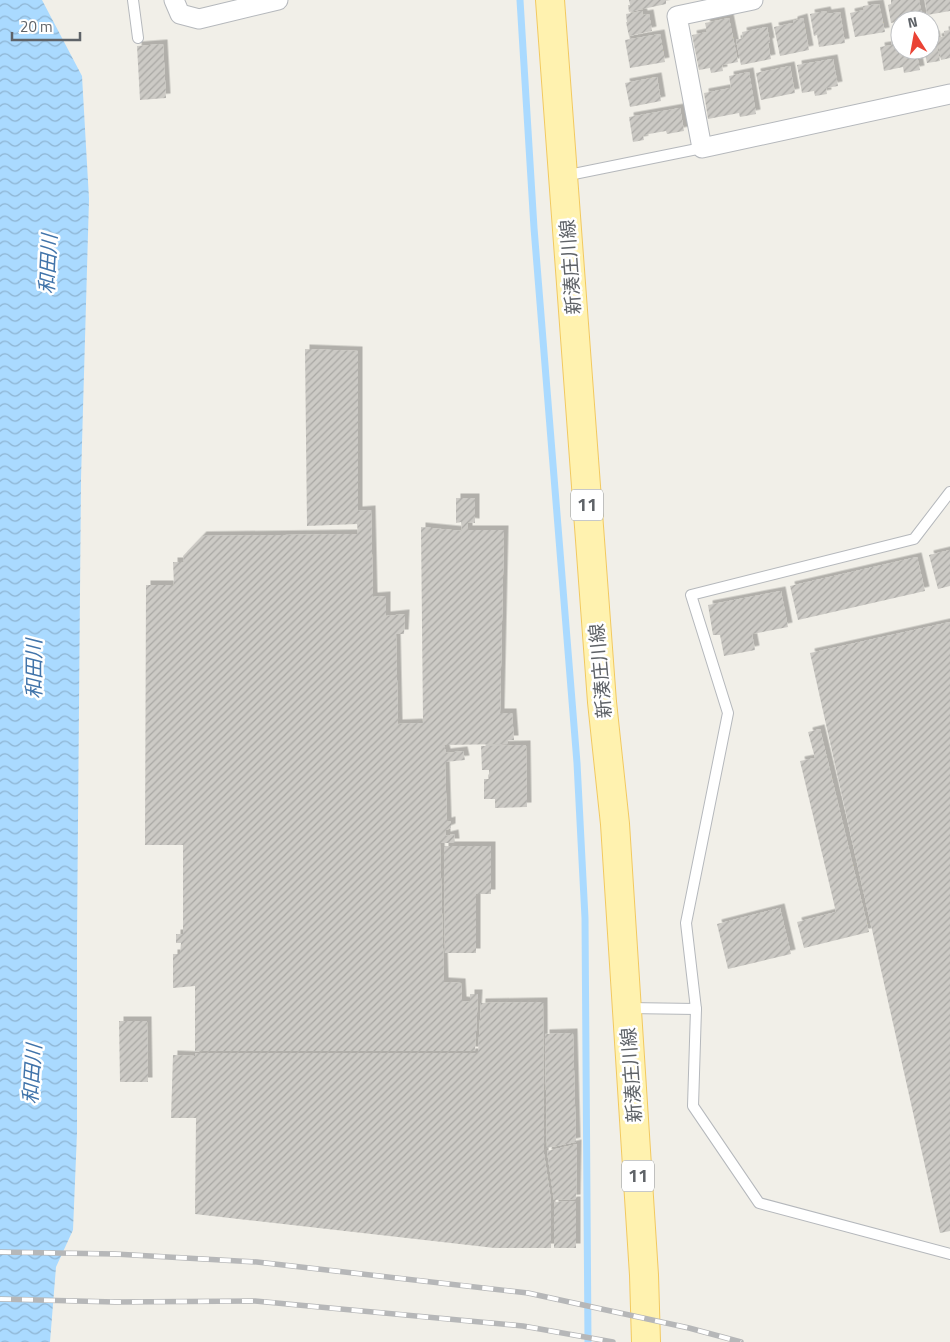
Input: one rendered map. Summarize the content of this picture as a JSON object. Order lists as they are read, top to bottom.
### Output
{
  "streets": {
    "main road": ["新湊庄川線", "11"]
  },
  "water": ["和田川"],
  "scale_bar": "20 m",
  "north": "top"
}
